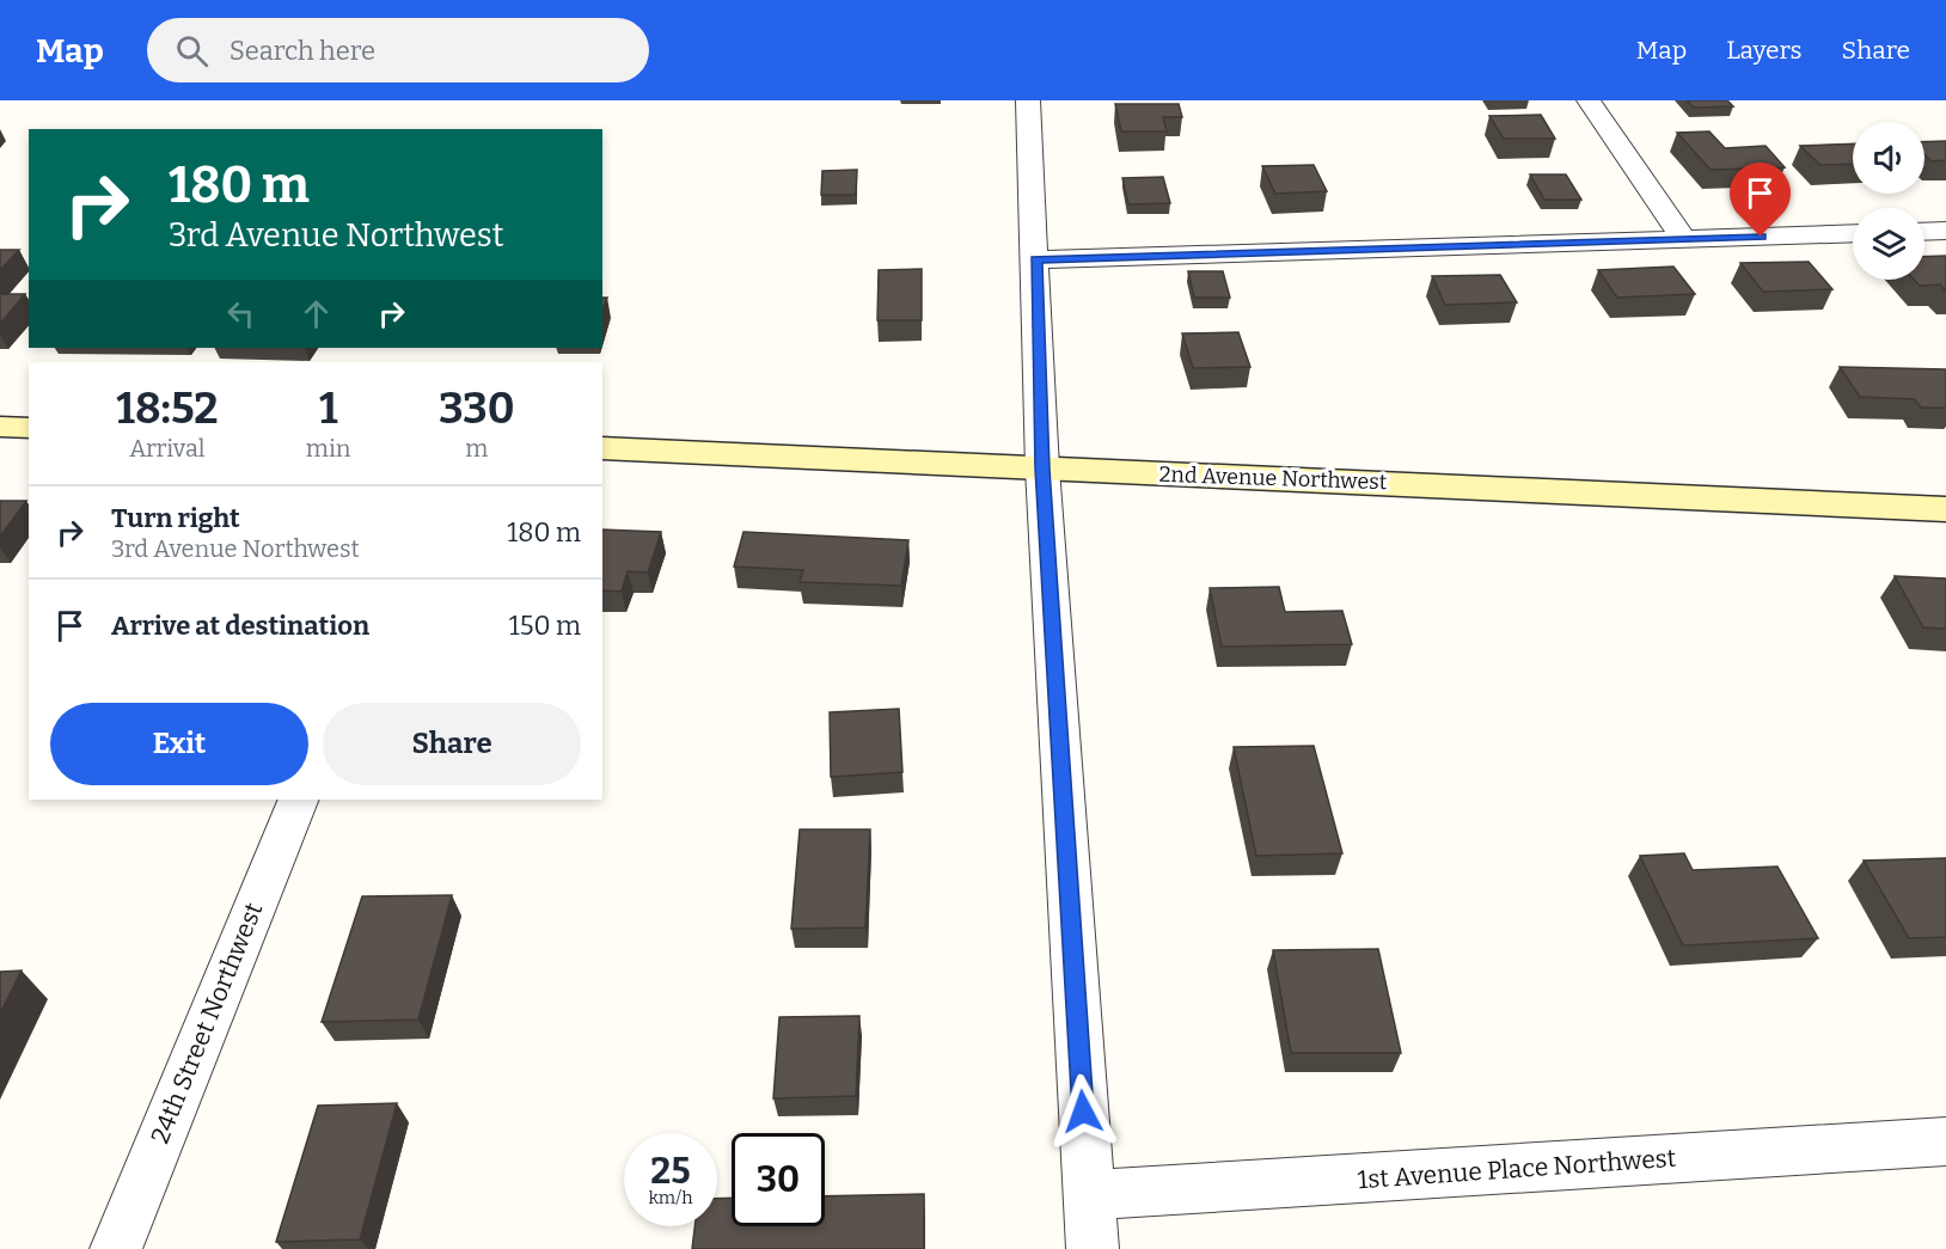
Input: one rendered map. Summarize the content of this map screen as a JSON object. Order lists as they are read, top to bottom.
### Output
{
  "streets": {
    "main road": ["2nd Avenue Northwest"],
    "street": ["24th Street Northwest", "1st Avenue Place Northwest"]
  },
  "page": {
    "header": "Map",
    "search": "Search here",
    "nav": ["Map", "Layers", "Share"],
    "turn": ["180 m", "3rd Avenue Northwest"],
    "eta": [
      "18:52",
      "Arrival",
      "1",
      "min",
      "330",
      "m"
    ],
    "list": [
      {
        "name": "Turn right",
        "note": "3rd Avenue Northwest",
        "value": "180 m"
      },
      {
        "name": "Arrive at destination",
        "value": "150 m"
      }
    ],
    "buttons": ["Exit", "Share"],
    "speed": "25 km/h",
    "limit": "30"
  }
}
